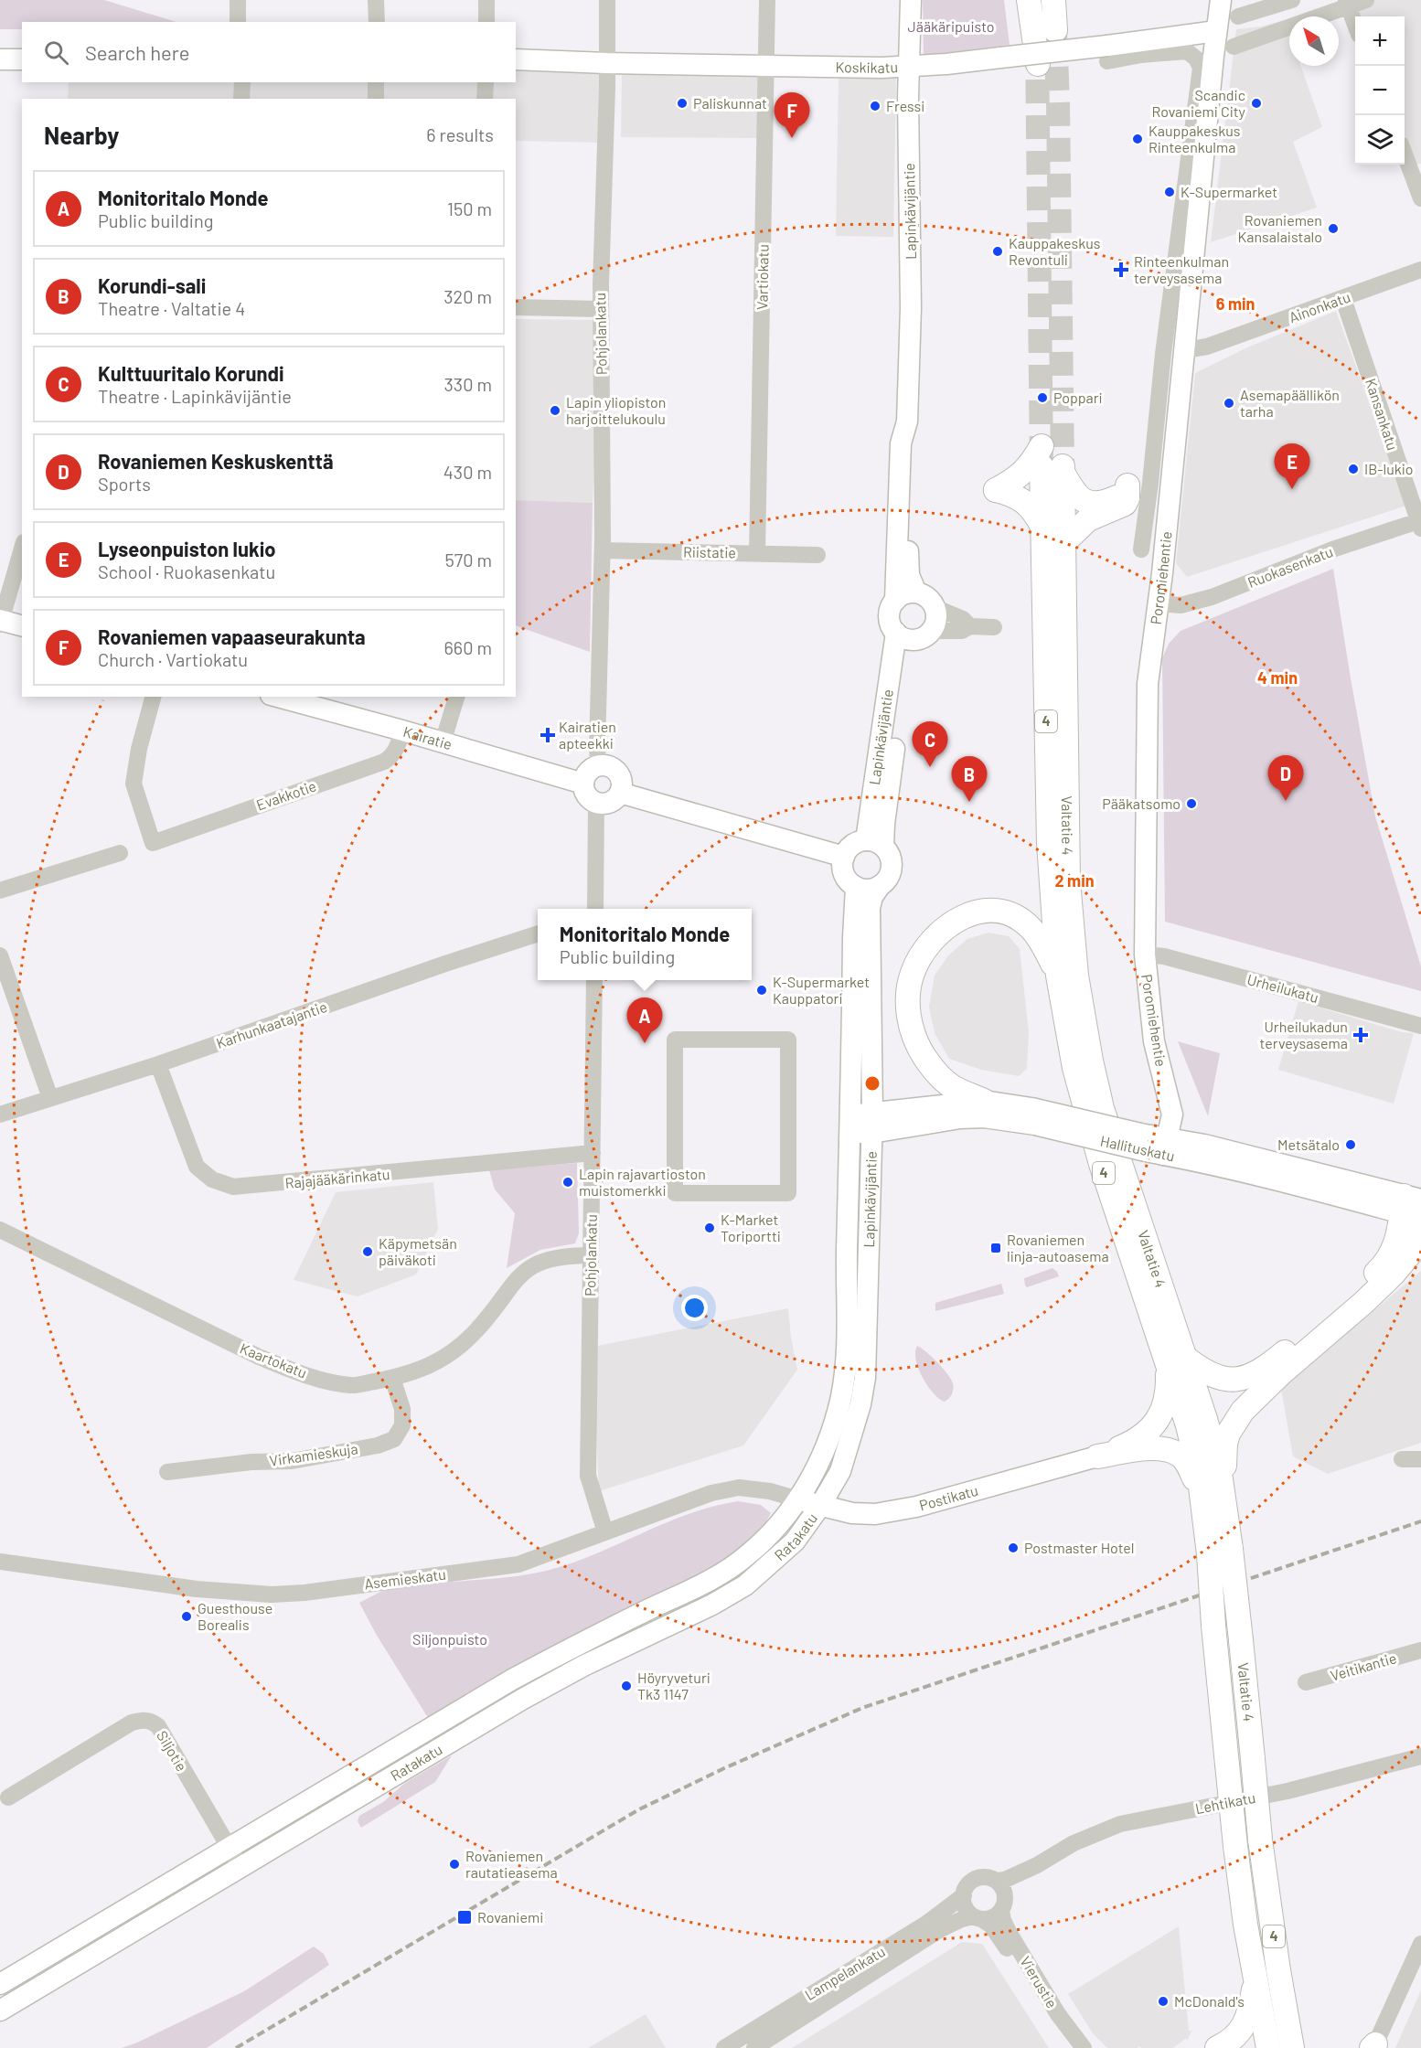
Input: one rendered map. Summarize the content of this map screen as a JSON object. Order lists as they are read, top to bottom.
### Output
{
  "streets": {
    "highway": ["4", "Valtatie 4"],
    "main road": [
      "Koskikatu",
      "Lapinkävijäntie",
      "Poromiehentie",
      "Kairatie",
      "Hallituskatu",
      "Postikatu",
      "Ratakatu"
    ],
    "street": [
      "Vartiokatu",
      "Ainonkatu",
      "Pohjolankatu",
      "Kansankatu",
      "Riistatie",
      "Ruokasenkatu",
      "Evakkotie",
      "Urheilukatu",
      "Karhunkaatajantie",
      "Rajajääkärinkatu",
      "Kaartokatu",
      "Virkamieskuja",
      "Asemieskatu",
      "Veitikantie",
      "Siljotie",
      "Lehtikatu",
      "Lampelankatu",
      "Vierustie"
    ]
  },
  "crossings": [
    ["Koskikatu", "Lapinkävijäntie"],
    ["Koskikatu", "Vartiokatu"],
    ["Koskikatu", "Pohjolankatu"],
    ["Koskikatu", "Poromiehentie"],
    ["Lapinkävijäntie", "Hallituskatu"],
    ["Lapinkävijäntie", "Postikatu"],
    ["Lapinkävijäntie", "Ratakatu"],
    ["Lapinkävijäntie", "Asemieskatu"],
    ["Vartiokatu", "Riistatie"],
    ["Ainonkatu", "Kansankatu"],
    ["Ainonkatu", "Poromiehentie"],
    ["Pohjolankatu", "Riistatie"],
    ["Pohjolankatu", "Kairatie"],
    ["Pohjolankatu", "Rajajääkärinkatu"],
    ["Pohjolankatu", "Kaartokatu"],
    ["Pohjolankatu", "Asemieskatu"],
    ["Kansankatu", "Ruokasenkatu"],
    ["Ruokasenkatu", "Poromiehentie"],
    ["Poromiehentie", "Urheilukatu"],
    ["Poromiehentie", "Hallituskatu"],
    ["Kairatie", "Evakkotie"],
    ["Karhunkaatajantie", "Rajajääkärinkatu"],
    ["Kaartokatu", "Virkamieskuja"],
    ["Postikatu", "Ratakatu"],
    ["Postikatu", "Asemieskatu"],
    ["Ratakatu", "Asemieskatu"],
    ["Ratakatu", "Siljotie"],
    ["Lehtikatu", "Lampelankatu"],
    ["Lehtikatu", "Vierustie"],
    ["Lampelankatu", "Vierustie"]
  ],
  "parks": ["Jääkäripuisto", "Siljonpuisto"],
  "places": {
    "other": [
      "Paliskunnat",
      "Scandic Rovaniemi City",
      "Fressi",
      "Kauppakeskus Rinteenkulma",
      "K-Supermarket",
      "Rovaniemen Kansalaistalo",
      "Kauppakeskus Revontuli",
      "Poppari",
      "Asemapäällikön tarha",
      "Lapin yliopiston harjoittelukoulu",
      "IB-lukio",
      "Pääkatsomo",
      "K-Supermarket Kauppatori",
      "Metsätalo",
      "Lapin rajavartioston muistomerkki",
      "K-Market Toriportti",
      "Käpymetsän päiväkoti",
      "Postmaster Hotel",
      "Guesthouse Borealis",
      "Höyryveturi Tk3 1147",
      "Rovaniemen rautatieasema",
      "McDonald's"
    ],
    "health": ["Rinteenkulman terveysasema", "Kairatien apteekki", "Urheilukadun terveysasema"],
    "transit": ["Rovaniemen linja-autoasema", "Rovaniemi"]
  },
  "north": "top left",
  "page": {
    "map_buttons": ["+", "−"],
    "search": "Search here",
    "pins": [
      "F",
      "E",
      "C",
      "D",
      "B",
      "A"
    ],
    "heading": ["Nearby", "6 results"],
    "list": [
      {
        "mark": "A",
        "name": "Monitoritalo Monde",
        "note": "Public building",
        "value": "150 m"
      },
      {
        "mark": "B",
        "name": "Korundi-sali",
        "note": "Theatre · Valtatie 4",
        "value": "320 m"
      },
      {
        "mark": "C",
        "name": "Kulttuuritalo Korundi",
        "note": "Theatre · Lapinkävijäntie",
        "value": "330 m"
      },
      {
        "mark": "D",
        "name": "Rovaniemen Keskuskenttä",
        "note": "Sports",
        "value": "430 m"
      },
      {
        "mark": "E",
        "name": "Lyseonpuiston lukio",
        "note": "School · Ruokasenkatu",
        "value": "570 m"
      },
      {
        "mark": "F",
        "name": "Rovaniemen vapaaseurakunta",
        "note": "Church · Vartiokatu",
        "value": "660 m"
      }
    ],
    "popup": ["Monitoritalo Monde", "Public building"]
  },
  "rings": ["6 min", "4 min", "2 min"]
}
